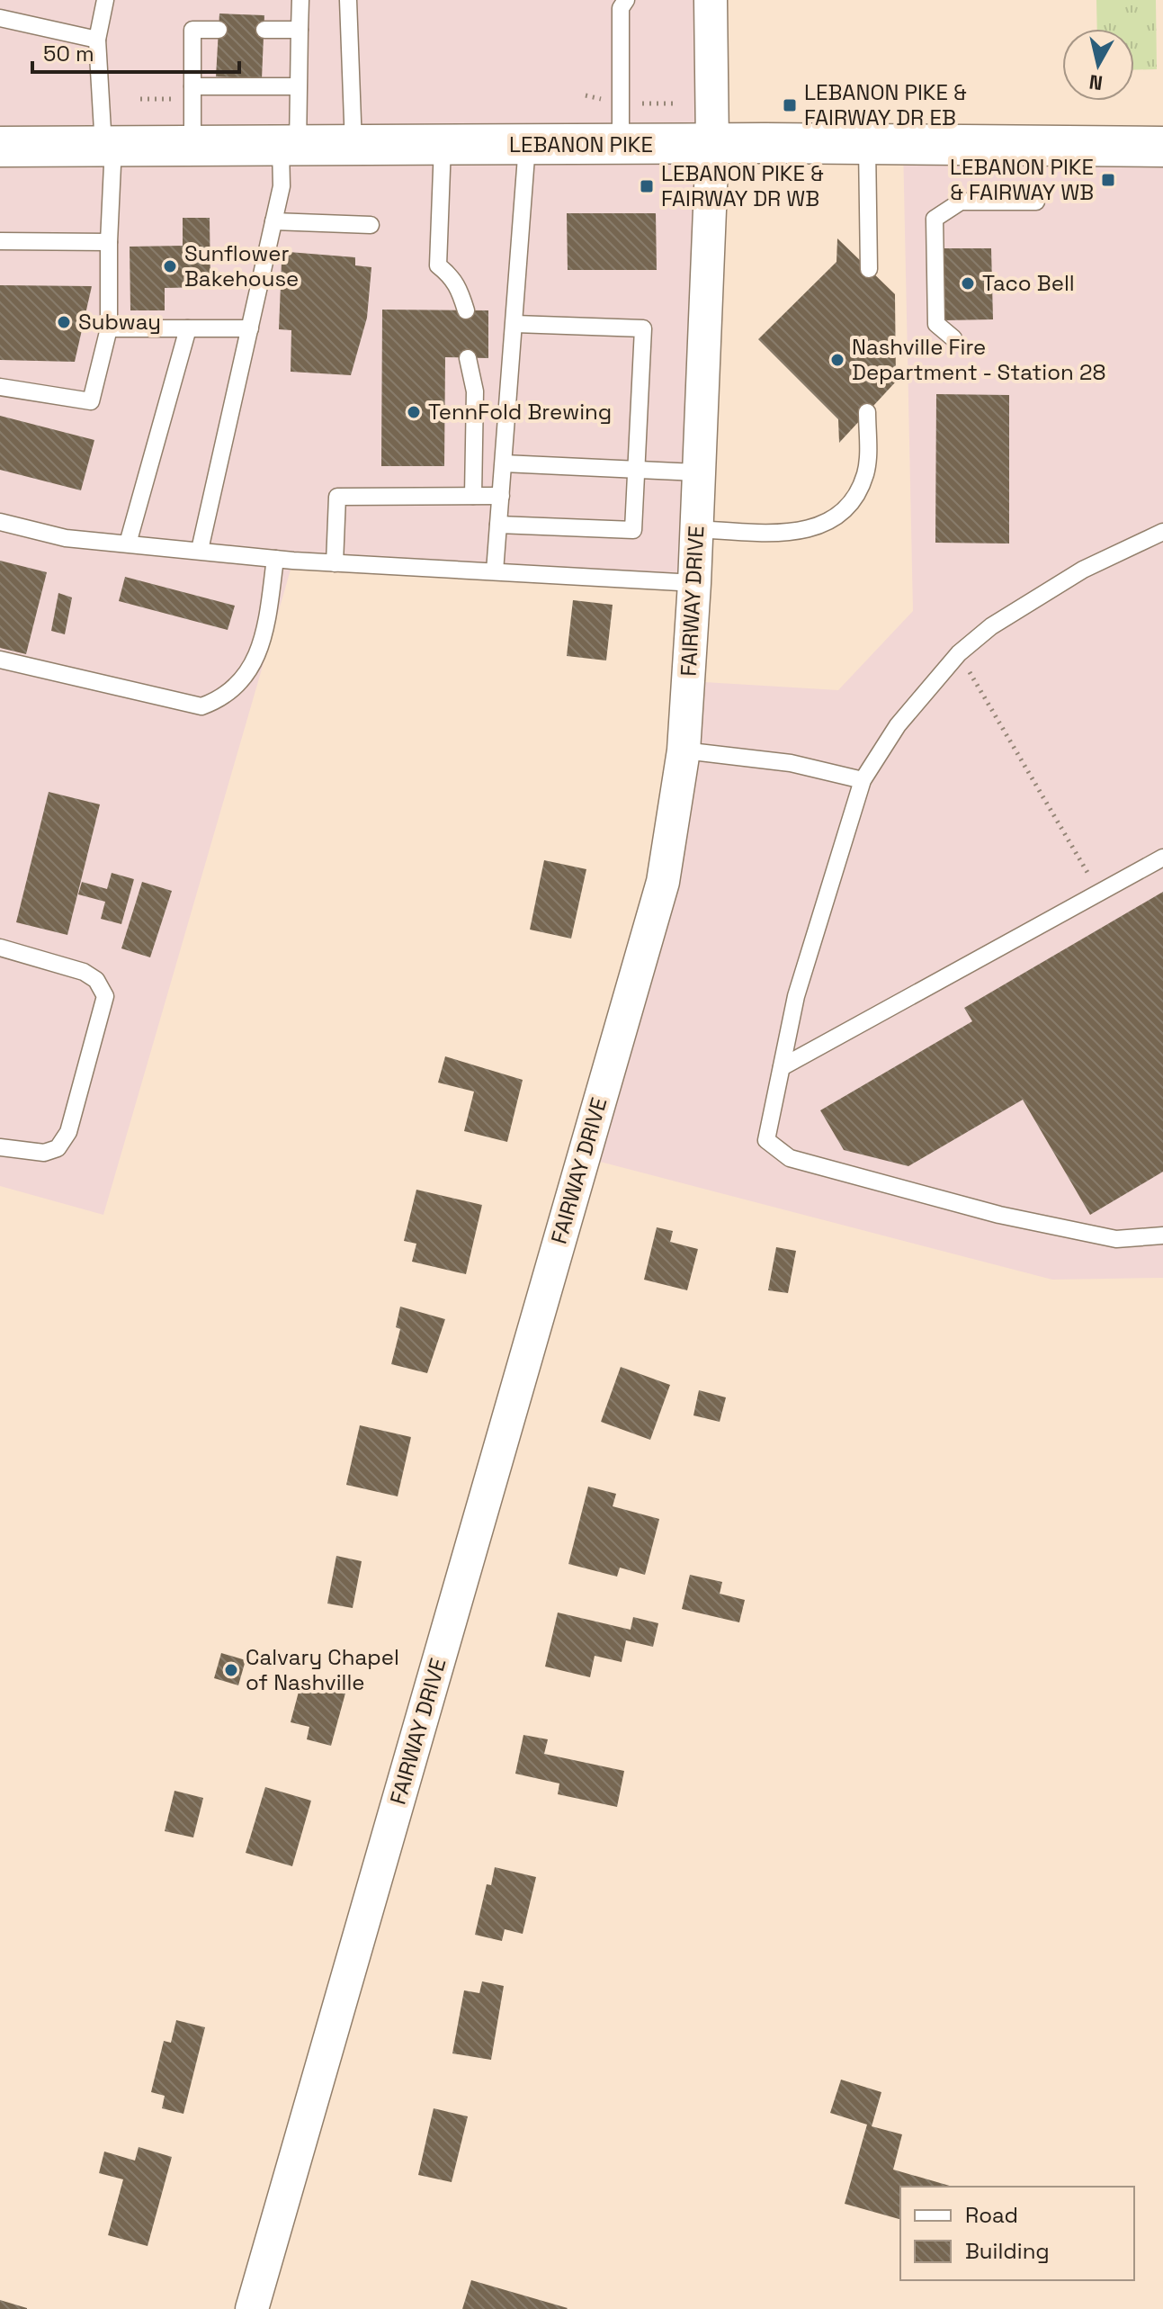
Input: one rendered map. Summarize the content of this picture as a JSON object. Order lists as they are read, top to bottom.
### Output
{
  "streets": {
    "main road": ["LEBANON PIKE"],
    "street": ["FAIRWAY DRIVE"]
  },
  "crossings": [
    ["LEBANON PIKE", "FAIRWAY DRIVE"]
  ],
  "places": {
    "transit": ["LEBANON PIKE & FAIRWAY DR EB", "LEBANON PIKE & FAIRWAY WB", "LEBANON PIKE & FAIRWAY DR WB"],
    "other": [
      "Sunflower Bakehouse",
      "Taco Bell",
      "Subway",
      "Nashville Fire Department - Station 28",
      "TennFold Brewing",
      "Calvary Chapel of Nashville"
    ]
  },
  "legend": ["Road", "Building"],
  "scale_bar": "50 m",
  "north": "bottom"
}
